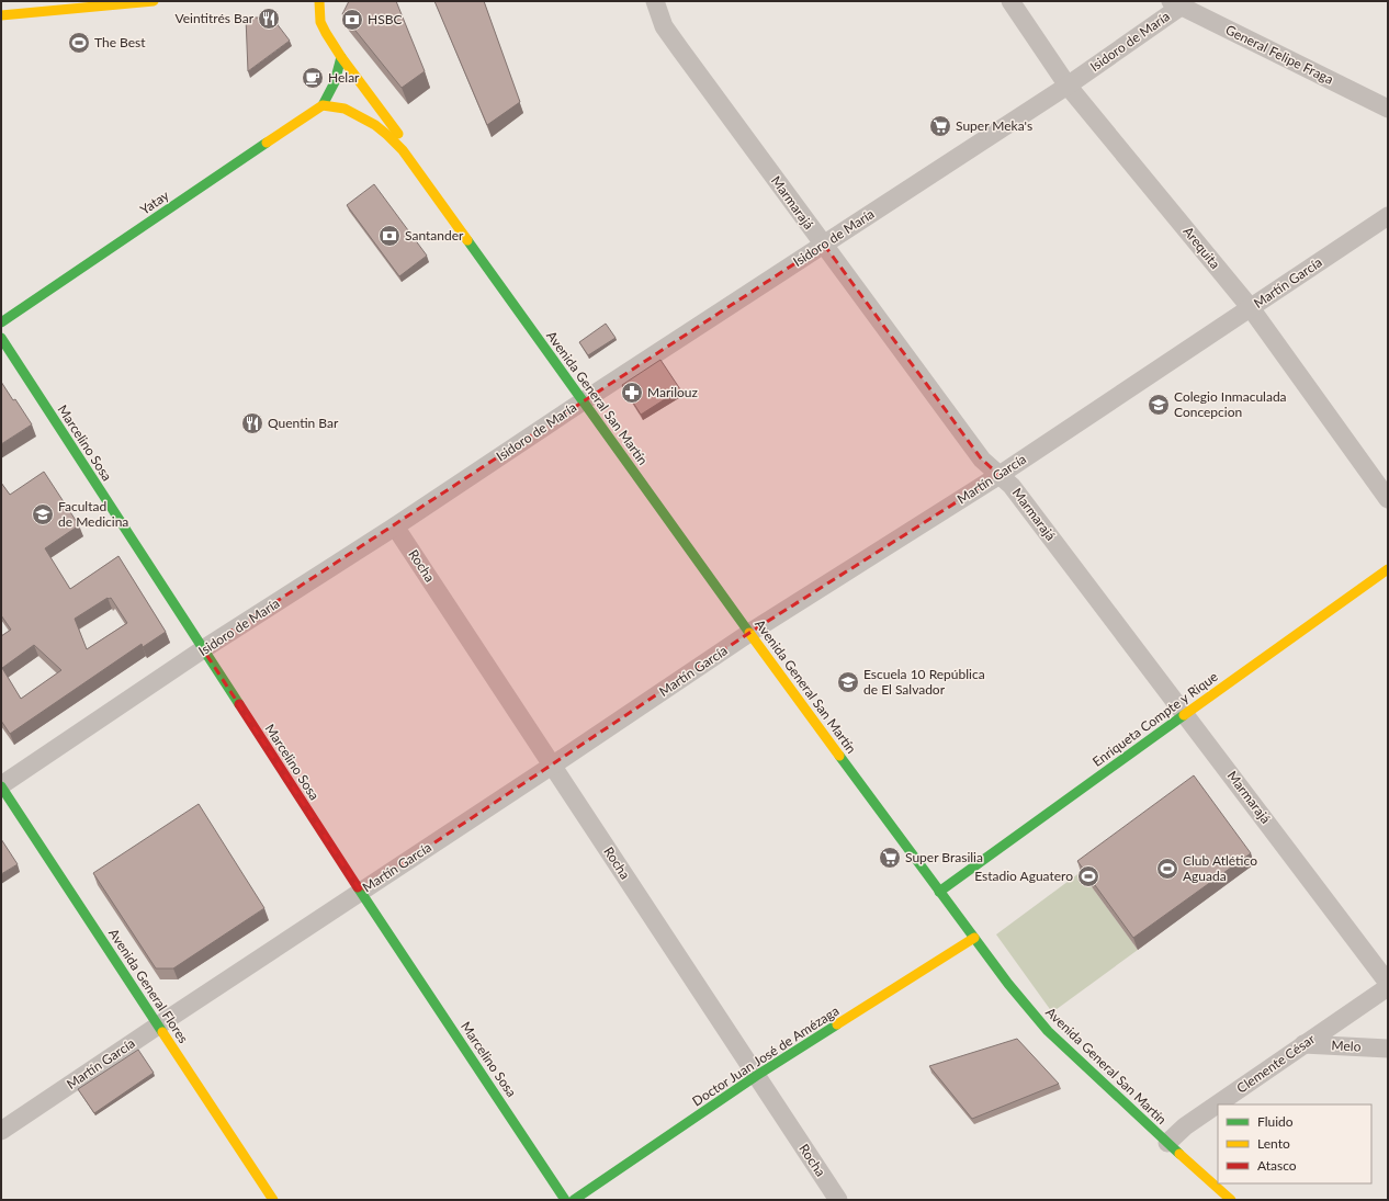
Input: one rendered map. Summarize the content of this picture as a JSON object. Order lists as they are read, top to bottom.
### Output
{
  "streets": {
    "street": [
      "Isidoro de María",
      "General Felipe Fraga",
      "Yatay",
      "Marmarajá",
      "Arequita",
      "Martín García",
      "Avenida General San Martín",
      "Marcelino Sosa",
      "Rocha",
      "Enriqueta Compte y Rique",
      "Avenida General Flores",
      "Melo",
      "Doctor Juan José de Amézaga",
      "Clemente César"
    ]
  },
  "crossings": [
    ["Isidoro de María", "General Felipe Fraga"],
    ["Isidoro de María", "Marmarajá"],
    ["Isidoro de María", "Arequita"],
    ["Isidoro de María", "Avenida General San Martín"],
    ["Isidoro de María", "Marcelino Sosa"],
    ["Isidoro de María", "Rocha"],
    ["Isidoro de María", "Avenida General Flores"],
    ["Yatay", "Avenida General San Martín"],
    ["Marmarajá", "Martín García"],
    ["Marmarajá", "Enriqueta Compte y Rique"],
    ["Arequita", "Martín García"],
    ["Martín García", "Avenida General San Martín"],
    ["Martín García", "Marcelino Sosa"],
    ["Martín García", "Rocha"],
    ["Martín García", "Avenida General Flores"],
    ["Avenida General San Martín", "Enriqueta Compte y Rique"],
    ["Avenida General San Martín", "Doctor Juan José de Amézaga"],
    ["Avenida General San Martín", "Clemente César"],
    ["Rocha", "Doctor Juan José de Amézaga"],
    ["Melo", "Clemente César"]
  ],
  "places": {
    "restaurant": ["Veintitrés Bar", "Quentin Bar"],
    "bank": ["HSBC", "Santander"],
    "sports": ["The Best", "Club Atlético Aguada", "Estadio Aguatero"],
    "cafe": ["Helar"],
    "supermarket": ["Super Meka's", "Super Brasilia"],
    "pharmacy": ["Marilouz"],
    "school or university": ["Colegio Inmaculada Concepcion", "Facultad de Medicina", "Escuela 10 República de El Salvador"]
  },
  "legend": ["Fluido", "Lento", "Atasco"]
}
